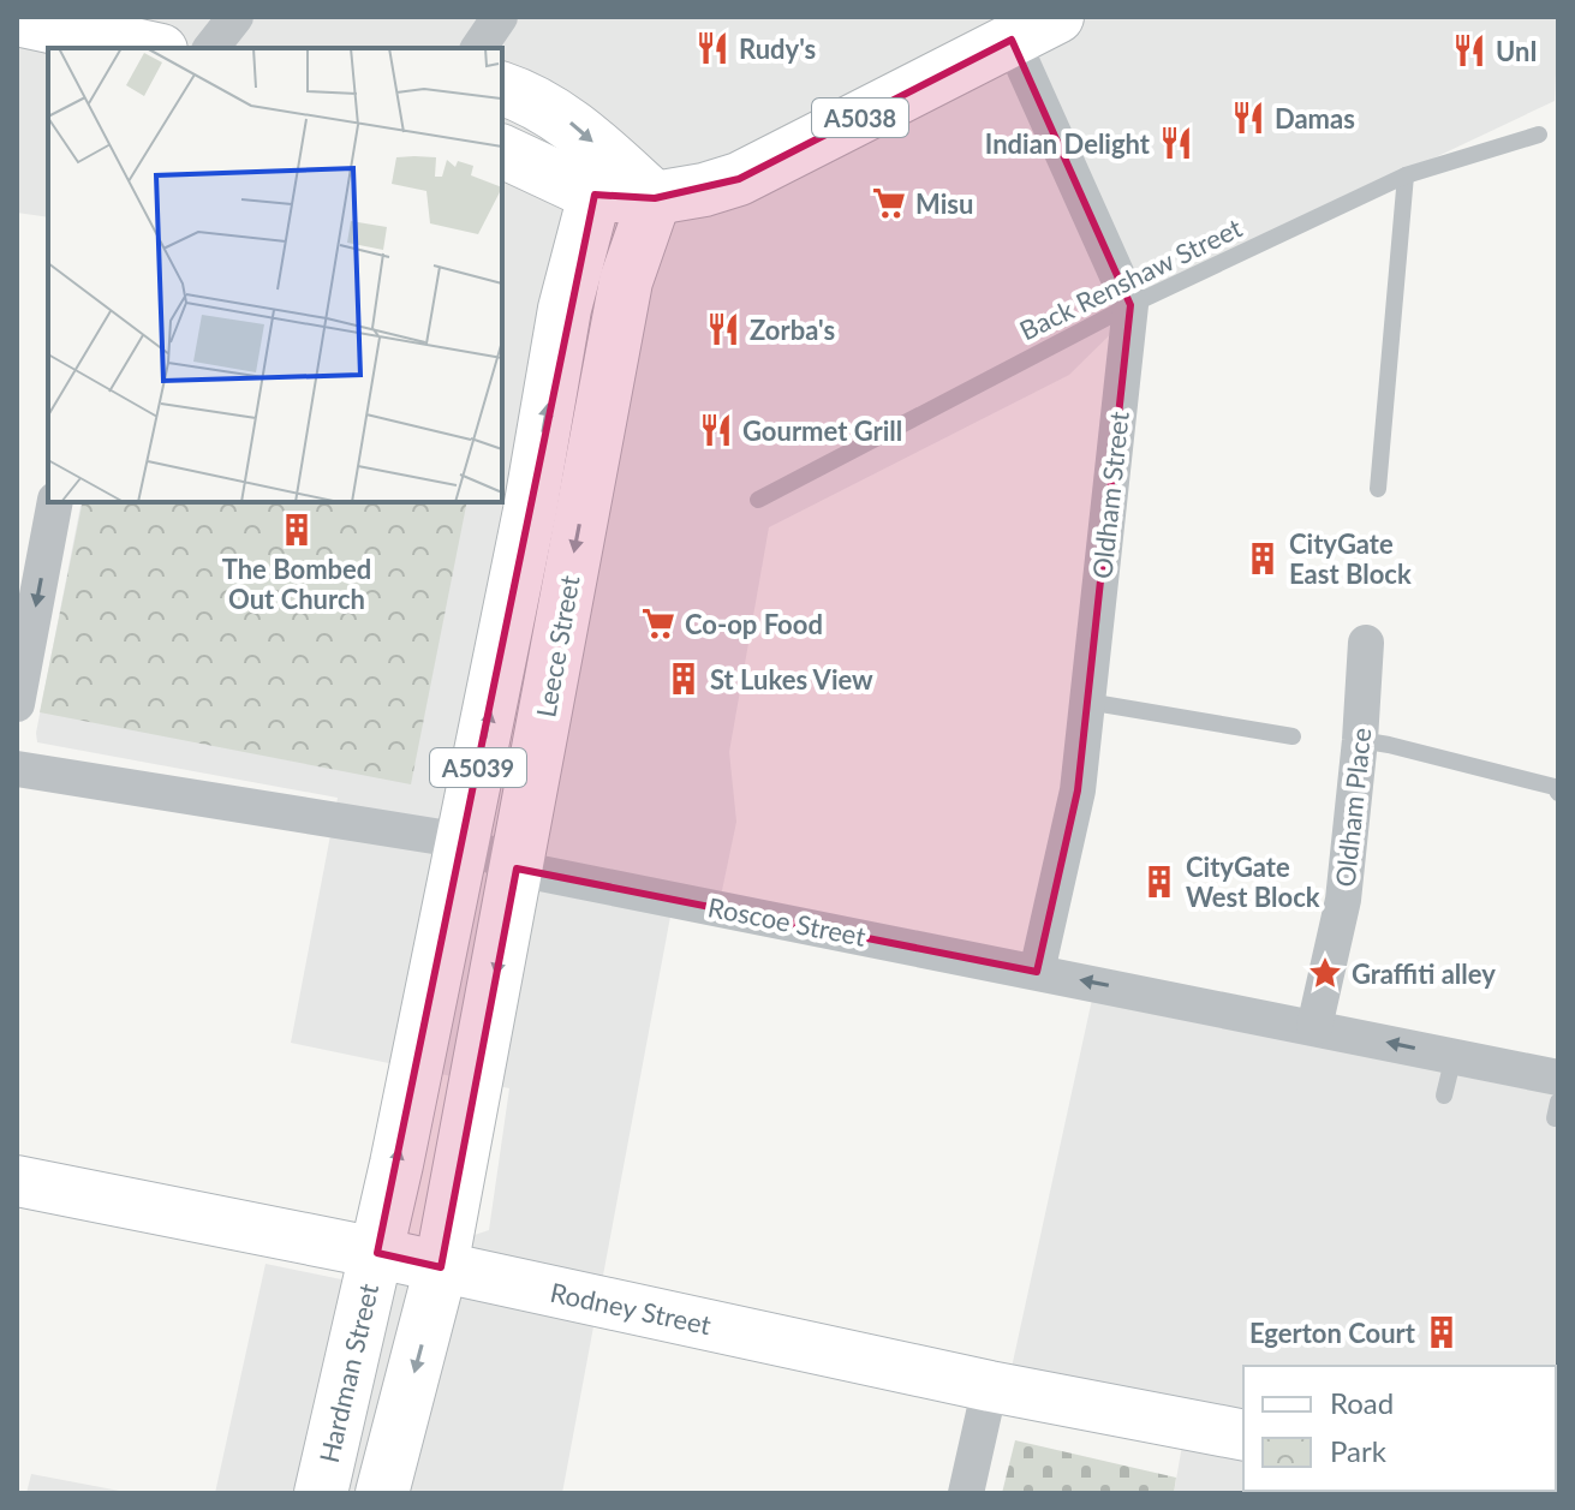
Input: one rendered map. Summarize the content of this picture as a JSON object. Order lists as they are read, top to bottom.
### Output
{
  "streets": {
    "main road": [
      "A5038",
      "Leece Street",
      "A5039",
      "Hardman Street"
    ],
    "street": [
      "Oldham Street",
      "Oldham Place",
      "Roscoe Street",
      "Rodney Street"
    ],
    "lane": ["Back Renshaw Street"]
  },
  "crossings": [
    ["A5038", "Leece Street"],
    ["Back Renshaw Street", "Oldham Street"],
    ["Oldham Street", "Roscoe Street"],
    ["Leece Street", "A5039"],
    ["Leece Street", "Roscoe Street"],
    ["Leece Street", "Rodney Street"],
    ["Leece Street", "Hardman Street"],
    ["A5039", "Rodney Street"],
    ["Oldham Place", "Roscoe Street"],
    ["Rodney Street", "Hardman Street"]
  ],
  "places": {
    "restaurant": [
      "Rudy's",
      "UnI",
      "Damas",
      "Indian Delight",
      "Zorba's",
      "Gourmet Grill"
    ],
    "supermarket": ["Misu", "Co-op Food"],
    "building": [
      "The Bombed Out Church",
      "CityGate East Block",
      "St Lukes View",
      "CityGate West Block",
      "Egerton Court"
    ],
    "place": ["Graffiti alley"]
  },
  "legend": ["Road", "Park"]
}
